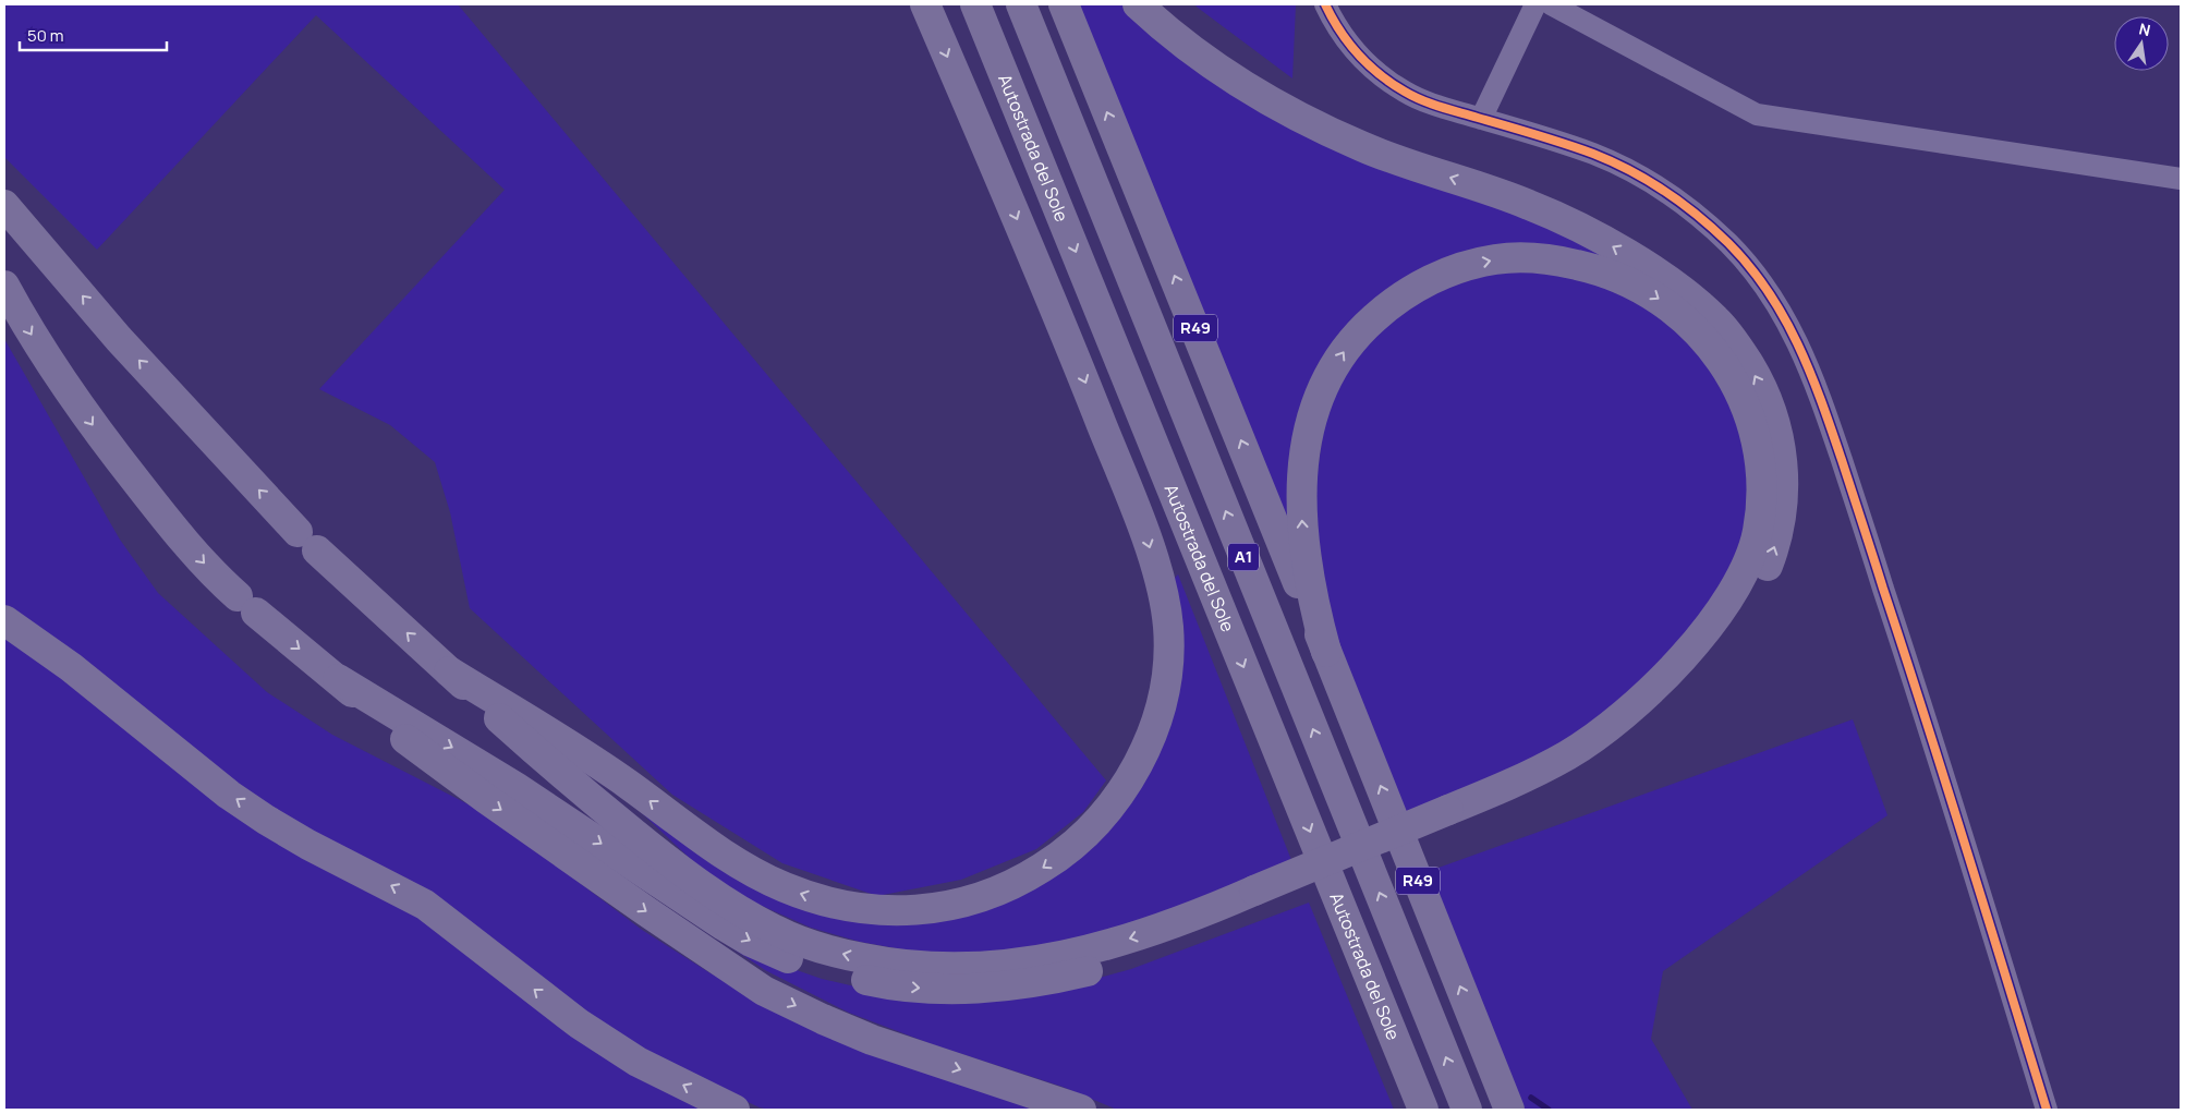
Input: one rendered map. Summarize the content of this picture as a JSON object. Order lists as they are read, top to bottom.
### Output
{
  "streets": {
    "highway": ["Autostrada del Sole", "R49", "A1"]
  },
  "scale_bar": "50 m",
  "north": "top"
}
